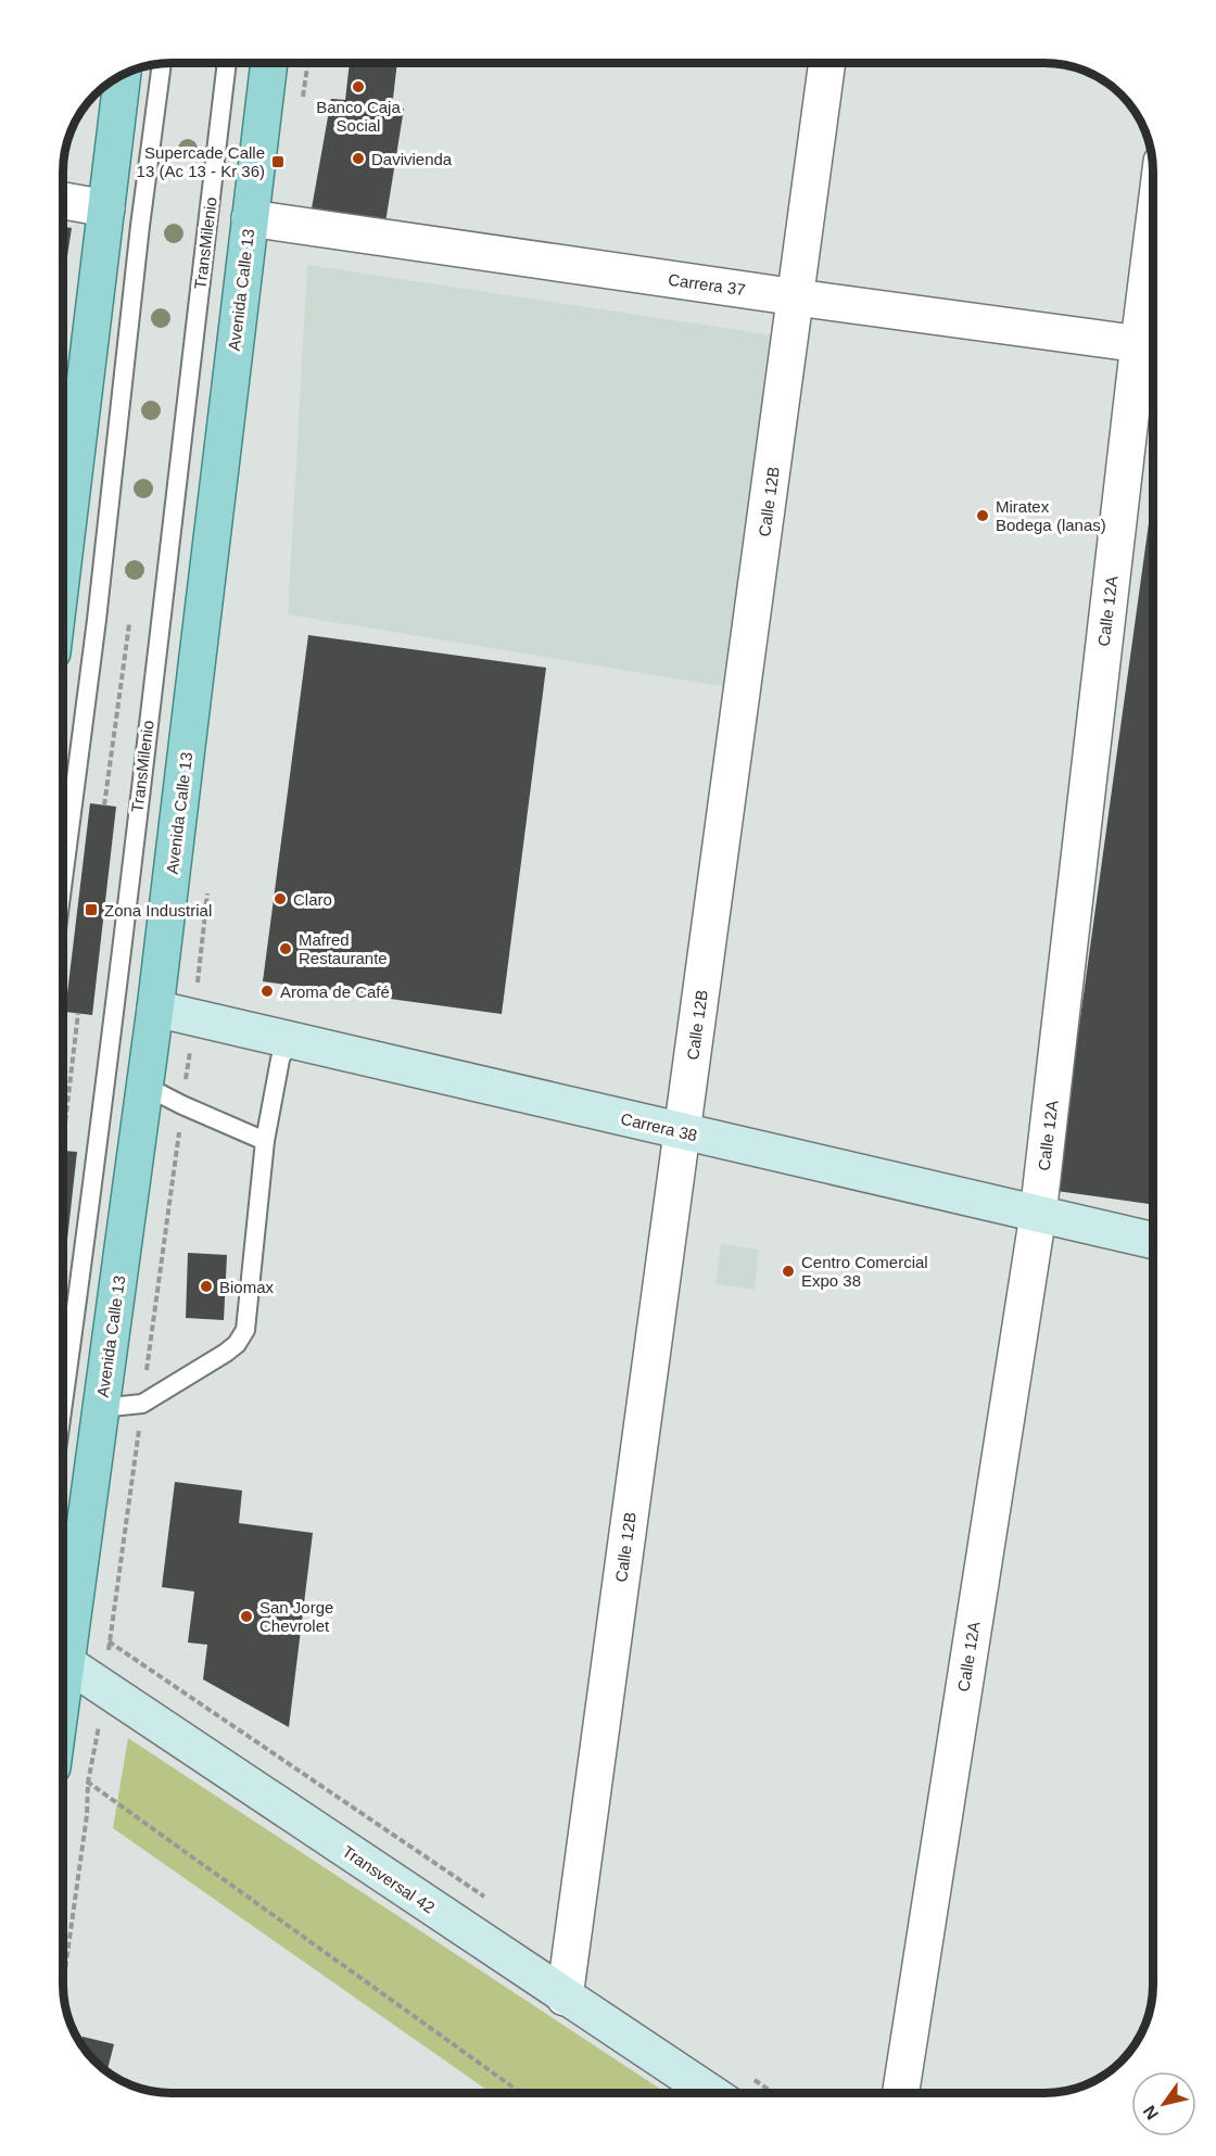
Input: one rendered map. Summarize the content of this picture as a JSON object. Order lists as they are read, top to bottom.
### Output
{
  "streets": {
    "main road": ["Avenida Calle 13"],
    "street": [
      "Carrera 37",
      "Calle 12B",
      "Calle 12A",
      "Carrera 38",
      "Transversal 42"
    ],
    "lane": ["TransMilenio"]
  },
  "crossings": [
    ["Carrera 37", "Avenida Calle 13"],
    ["Carrera 37", "Calle 12B"],
    ["Carrera 37", "Calle 12A"],
    ["Avenida Calle 13", "Carrera 38"],
    ["Calle 12B", "Carrera 38"],
    ["Calle 12B", "Transversal 42"],
    ["Calle 12A", "Carrera 38"]
  ],
  "places": {
    "other": [
      "Banco Caja Social",
      "Davivienda",
      "Miratex Bodega (lanas)",
      "Claro",
      "Mafred Restaurante",
      "Aroma de Café",
      "Centro Comercial Expo 38",
      "Biomax",
      "San Jorge Chevrolet"
    ],
    "transit": ["Supercade Calle 13 (Ac 13 - Kr 36)", "Zona Industrial"]
  },
  "north": "bottom left"
}
